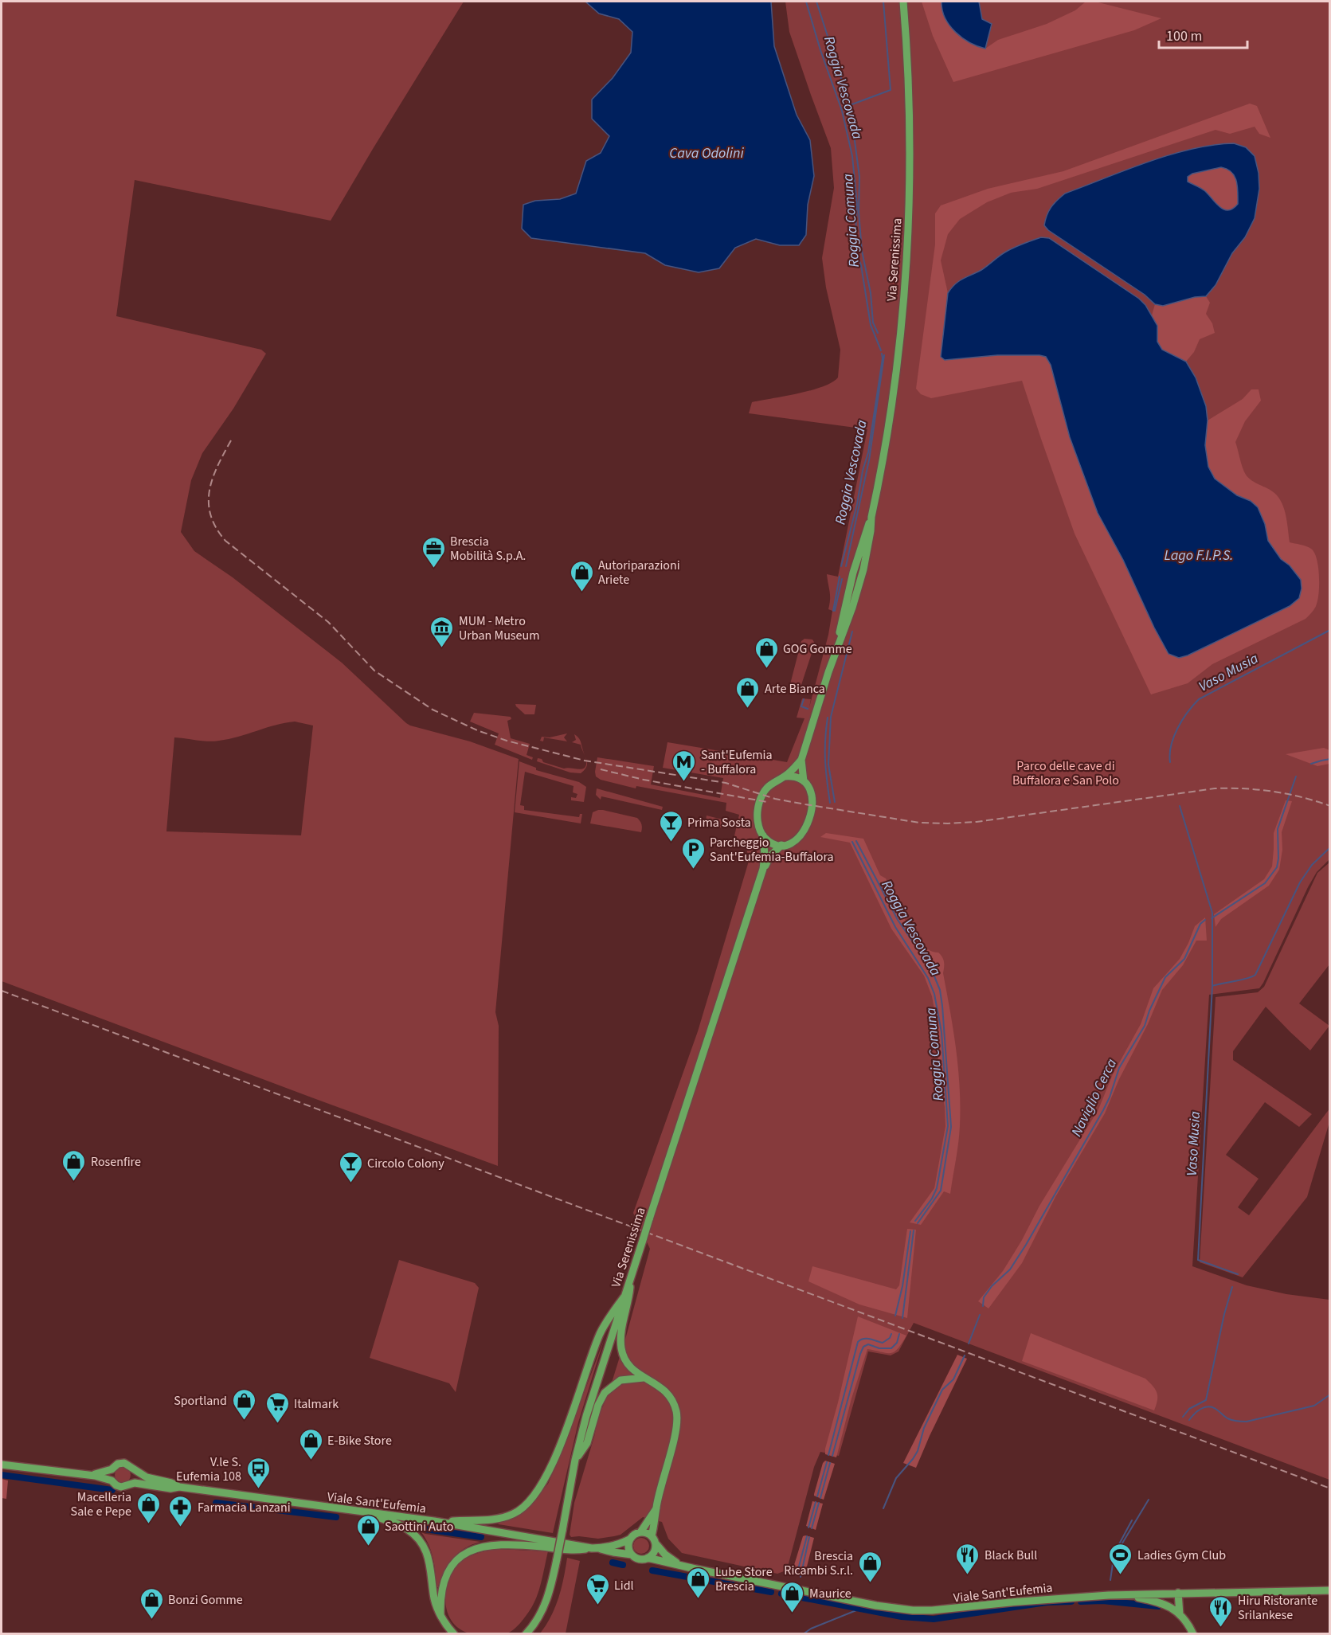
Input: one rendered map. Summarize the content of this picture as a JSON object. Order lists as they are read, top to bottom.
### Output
{
  "streets": {
    "main road": ["Via Serenissima", "Viale Sant'Eufemia"]
  },
  "water": [
    "Roggia Vescovada",
    "Cava Odolini",
    "Roggia Comuna",
    "Lago F.I.P.S.",
    "Vaso Musia",
    "Naviglio Cerca"
  ],
  "parks": ["Parco delle cave di Buffalora e San Polo"],
  "places": {
    "office": ["Brescia Mobilità S.p.A."],
    "shop": [
      "Autoriparazioni Ariete",
      "GOG Gomme",
      "Arte Bianca",
      "Rosenfire",
      "Sportland",
      "E-Bike Store",
      "Macelleria Sale e Pepe",
      "Saottini Auto",
      "Brescia Ricambi S.r.l.",
      "Lube Store Brescia",
      "Maurice",
      "Bonzi Gomme"
    ],
    "museum": ["MUM - Metro Urban Museum"],
    "metro station": ["Sant'Eufemia - Buffalora"],
    "bar": ["Prima Sosta", "Circolo Colony"],
    "parking": ["Parcheggio Sant'Eufemia-Buffalora"],
    "supermarket": ["Italmark", "Lidl"],
    "bus stop": ["V.le S. Eufemia 108"],
    "pharmacy": ["Farmacia Lanzani"],
    "restaurant": ["Black Bull", "Hiru Ristorante Srilankese"],
    "sports": ["Ladies Gym Club"]
  },
  "scale_bar": "100 m"
}
